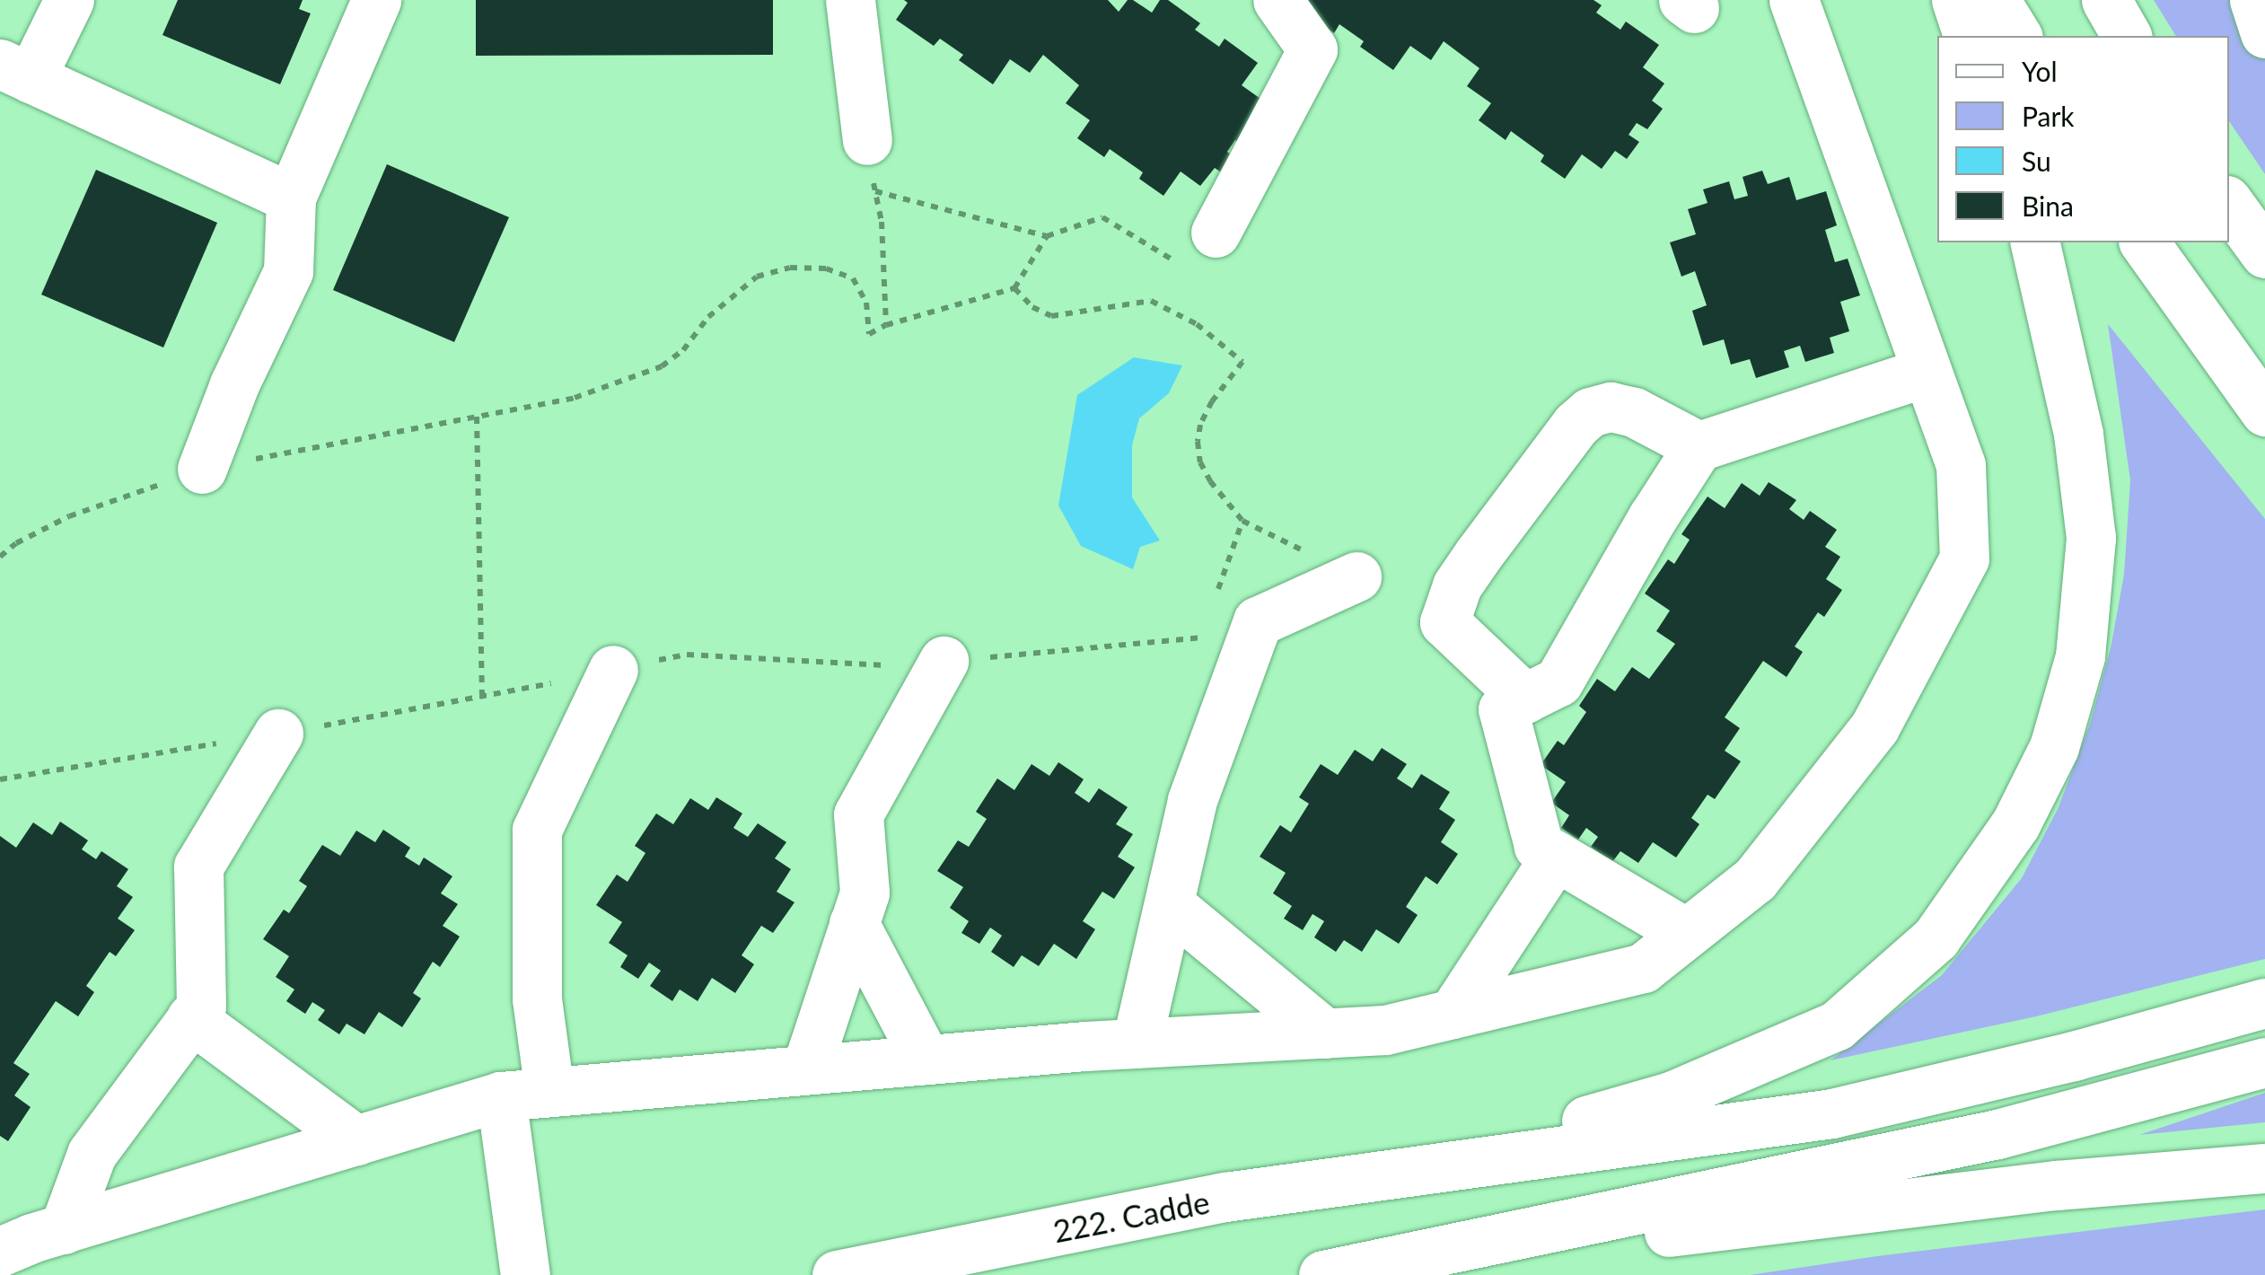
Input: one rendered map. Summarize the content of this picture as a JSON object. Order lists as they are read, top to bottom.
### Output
{
  "streets": {
    "main road": ["222. Cadde"]
  },
  "legend": [
    "Yol",
    "Park",
    "Su",
    "Bina"
  ]
}
